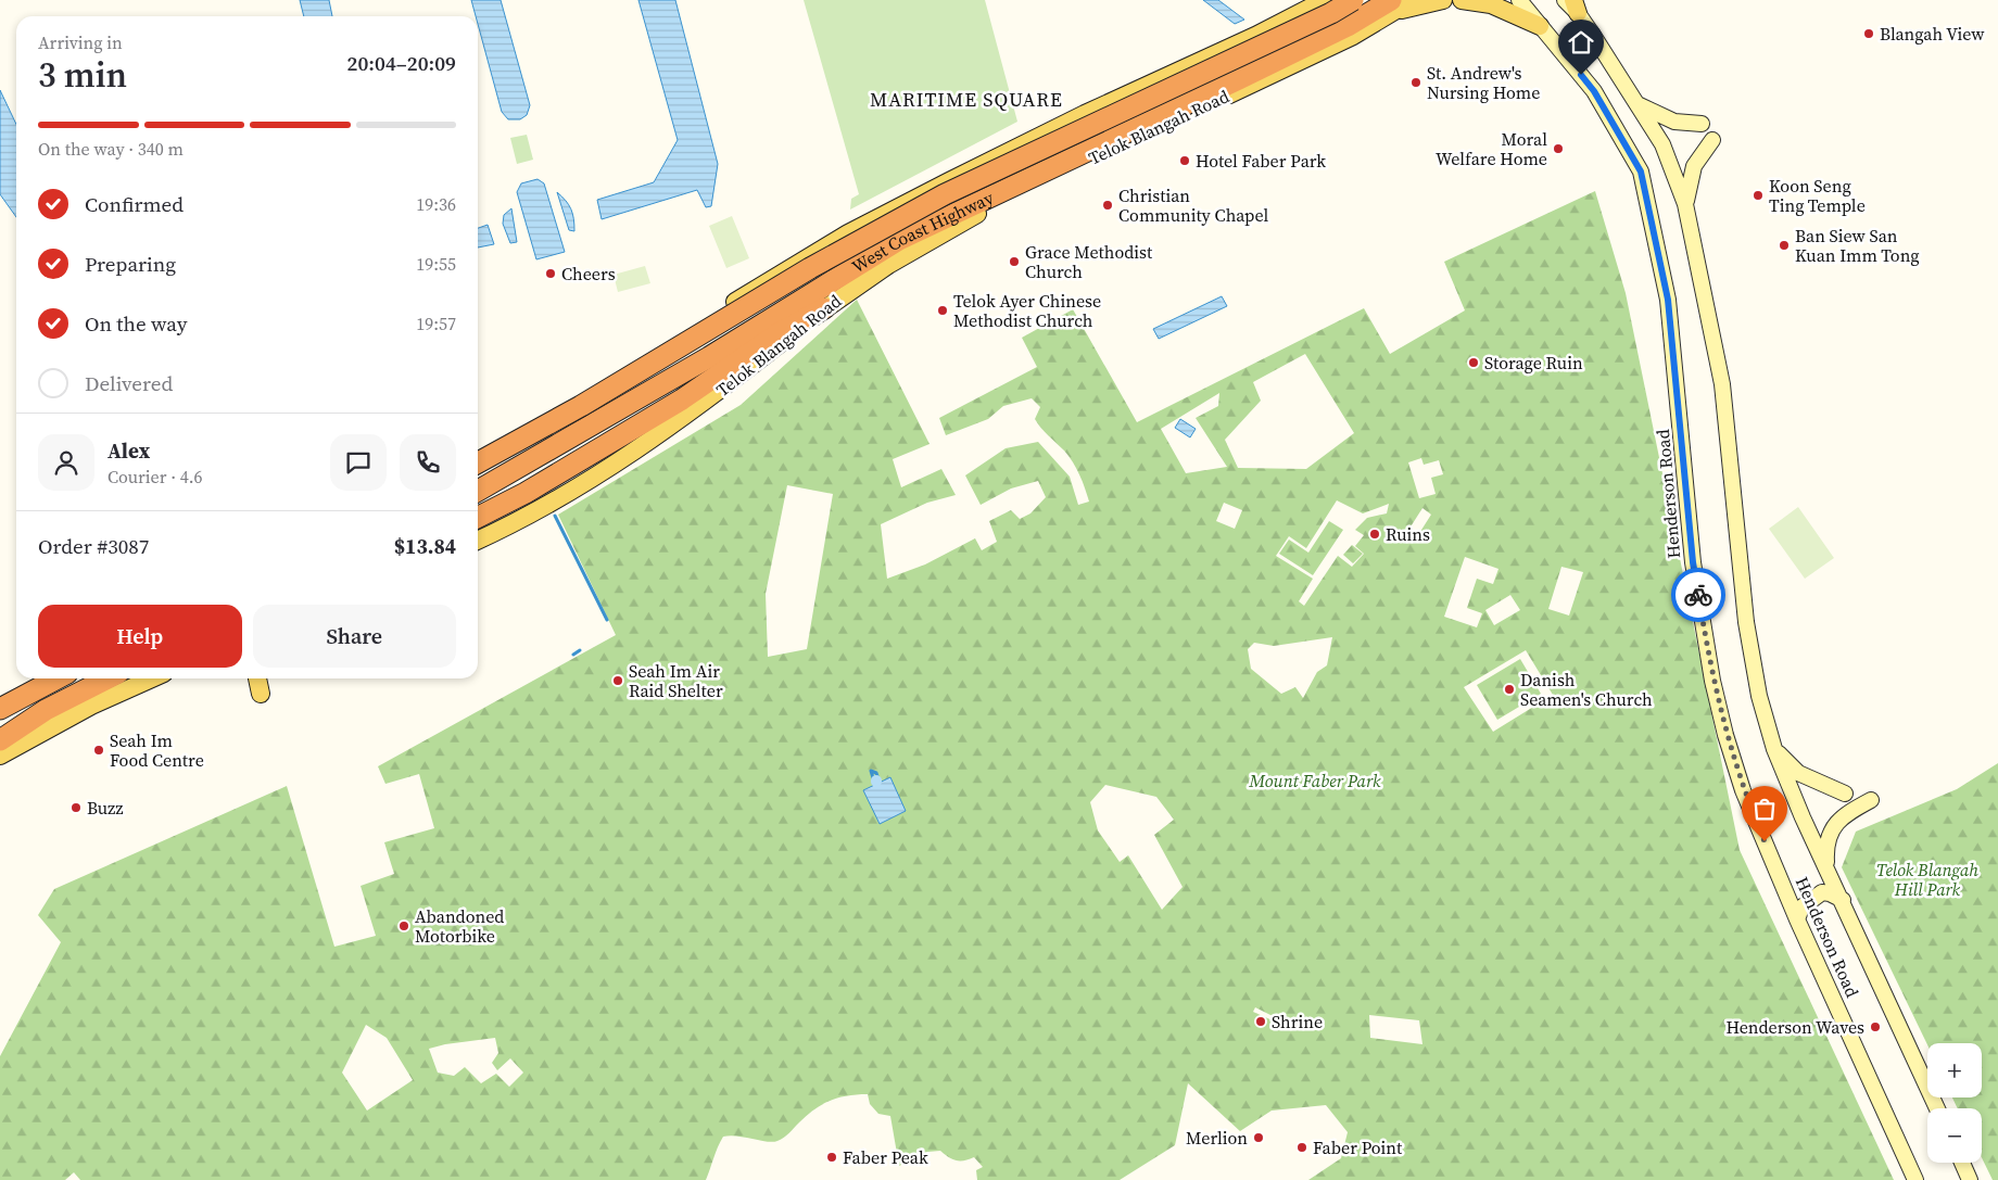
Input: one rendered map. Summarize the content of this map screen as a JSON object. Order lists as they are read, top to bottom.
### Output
{
  "streets": {
    "highway": ["West Coast Highway"],
    "main road": ["Telok Blangah Road", "Henderson Road"]
  },
  "crossings": [
    ["Telok Blangah Road", "West Coast Highway"]
  ],
  "districts": ["MARITIME SQUARE"],
  "parks": ["Mount Faber Park", "Telok Blangah Hill Park"],
  "places": [
    "Blangah View",
    "St. Andrew's Nursing Home",
    "Moral Welfare Home",
    "Hotel Faber Park",
    "Koon Seng Ting Temple",
    "Christian Community Chapel",
    "Ban Siew San Kuan Imm Tong",
    "Grace Methodist Church",
    "Cheers",
    "Telok Ayer Chinese Methodist Church",
    "Storage Ruin",
    "Ruins",
    "Seah Im Air Raid Shelter",
    "Danish Seamen's Church",
    "Seah Im Food Centre",
    "Buzz",
    "Abandoned Motorbike",
    "Shrine",
    "Henderson Waves",
    "Merlion",
    "Faber Point",
    "Faber Peak"
  ],
  "page": {
    "heading": ["3 min", "Arriving in", "20:04–20:09"],
    "panel": [
      "Alex",
      "Courier · 4.6",
      "Order #3087",
      "$13.84"
    ],
    "bar": "On the way · 340 m",
    "list": [
      ["Confirmed", "19:36"],
      ["Preparing", "19:55"],
      ["On the way", "19:57"],
      "Delivered"
    ],
    "buttons": ["Help", "Share"],
    "map_buttons": ["+", "−"]
  }
}
